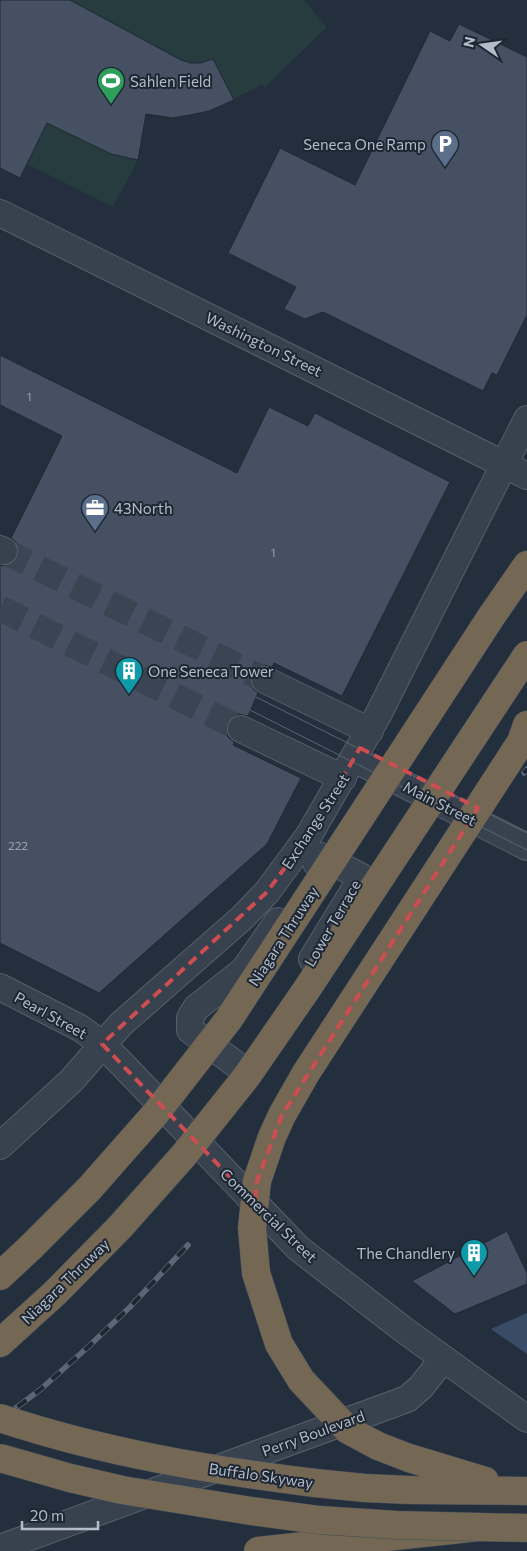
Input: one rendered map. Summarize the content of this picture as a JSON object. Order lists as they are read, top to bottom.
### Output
{
  "streets": {
    "highway": ["Niagara Thruway", "Buffalo Skyway"],
    "street": [
      "Washington Street",
      "Main Street",
      "Exchange Street",
      "Lower Terrace",
      "Pearl Street",
      "Commercial Street",
      "Perry Boulevard"
    ]
  },
  "crossings": [
    ["Washington Street", "Exchange Street"],
    ["Main Street", "Exchange Street"],
    ["Exchange Street", "Pearl Street"],
    ["Exchange Street", "Commercial Street"],
    ["Lower Terrace", "Commercial Street"],
    ["Pearl Street", "Commercial Street"],
    ["Commercial Street", "Perry Boulevard"]
  ],
  "places": {
    "sports": ["Sahlen Field"],
    "parking": ["Seneca One Ramp"],
    "office": ["43North"],
    "building": ["One Seneca Tower", "The Chandlery"]
  },
  "house_numbers": ["1", "1", "222"],
  "scale_bar": "20 m",
  "north": "left"
}
